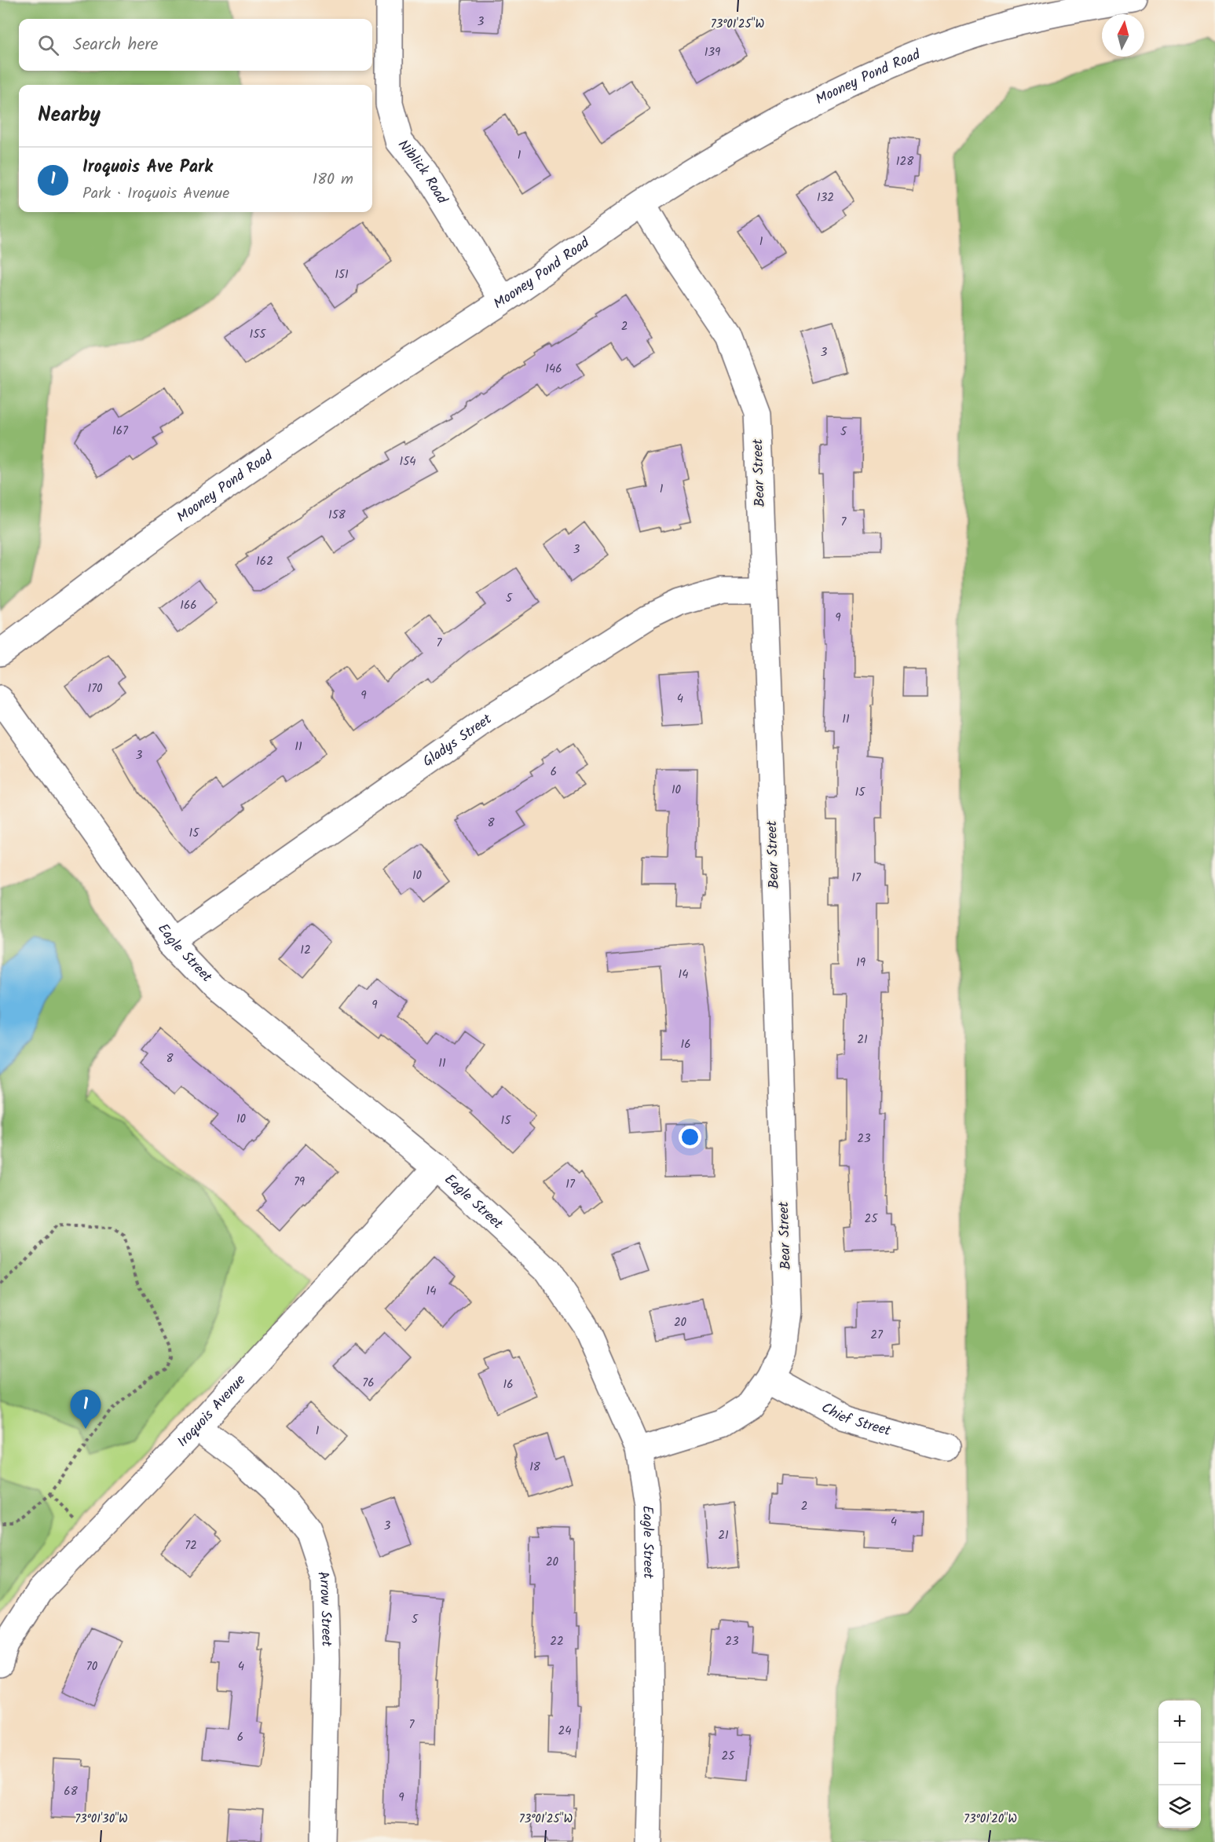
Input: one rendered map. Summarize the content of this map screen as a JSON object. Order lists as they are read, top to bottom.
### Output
{
  "streets": {
    "street": [
      "Mooney Pond Road",
      "Niblick Road",
      "Bear Street",
      "Gladys Street",
      "Eagle Street",
      "Iroquois Avenue",
      "Chief Street",
      "Arrow Street"
    ]
  },
  "crossings": [
    ["Mooney Pond Road", "Niblick Road"],
    ["Mooney Pond Road", "Bear Street"],
    ["Bear Street", "Gladys Street"],
    ["Bear Street", "Eagle Street"],
    ["Bear Street", "Chief Street"],
    ["Gladys Street", "Eagle Street"],
    ["Eagle Street", "Iroquois Avenue"],
    ["Iroquois Avenue", "Arrow Street"]
  ],
  "house_numbers": [
    "3",
    "139",
    "1",
    "128",
    "132",
    "1",
    "151",
    "2",
    "155",
    "3",
    "146",
    "167",
    "5",
    "154",
    "1",
    "158",
    "7",
    "3",
    "162",
    "5",
    "166",
    "9",
    "7",
    "170",
    "9",
    "4",
    "11",
    "11",
    "3",
    "6",
    "10",
    "15",
    "8",
    "15",
    "10",
    "17",
    "12",
    "19",
    "14",
    "9",
    "21",
    "16",
    "8",
    "11",
    "10",
    "15",
    "23",
    "79",
    "17",
    "25",
    "14",
    "20",
    "27",
    "76",
    "16",
    "1",
    "18",
    "2",
    "4",
    "3",
    "21",
    "72",
    "20",
    "5",
    "22",
    "23",
    "70",
    "4",
    "7",
    "24",
    "6",
    "25",
    "68",
    "9"
  ],
  "north": "top",
  "page": {
    "search": "Search here",
    "heading": "Nearby",
    "list": [
      {
        "mark": "1",
        "name": "Iroquois Ave Park",
        "note": "Park · Iroquois Avenue",
        "value": "180 m"
      }
    ],
    "pins": "1",
    "map_buttons": ["+", "−"]
  },
  "coordinates": ["73°01'25\"W", "73°01'30\"W", "73°01'20\"W"]
}
